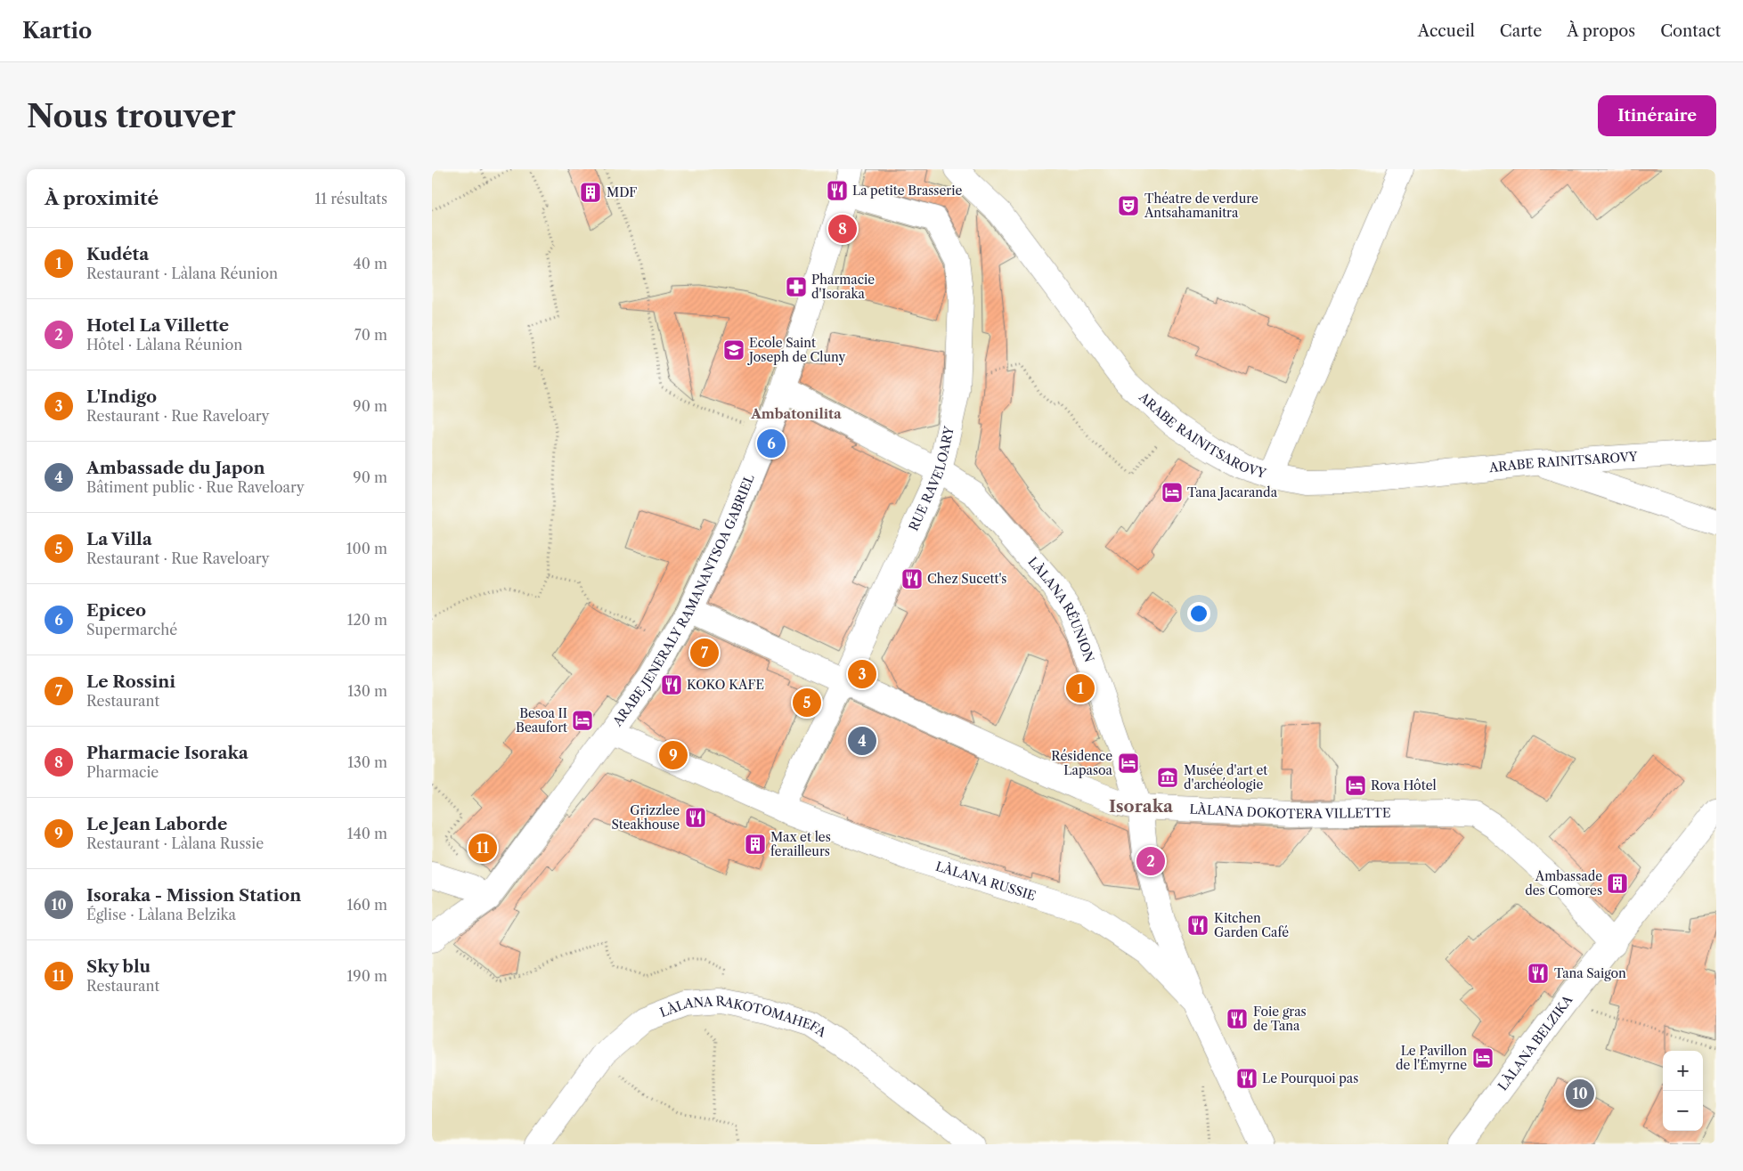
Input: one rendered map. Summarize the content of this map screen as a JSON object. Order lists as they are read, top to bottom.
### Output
{
  "streets": {
    "street": [
      "ARABE RAINITSAROVY",
      "RUE RAVELOARY",
      "ARABE JENERALY RAMANANTSOA GABRIEL",
      "LÀLANA RÉUNION",
      "LÀLANA DOKOTERA VILLETTE",
      "LÀLANA RUSSIE",
      "LÀLANA RAKOTOMAHEFA",
      "LÀLANA BELZIKA"
    ]
  },
  "crossings": [
    ["RUE RAVELOARY", "ARABE JENERALY RAMANANTSOA GABRIEL"],
    ["RUE RAVELOARY", "LÀLANA RÉUNION"],
    ["RUE RAVELOARY", "LÀLANA DOKOTERA VILLETTE"],
    ["RUE RAVELOARY", "LÀLANA RUSSIE"],
    ["ARABE JENERALY RAMANANTSOA GABRIEL", "LÀLANA RÉUNION"],
    ["ARABE JENERALY RAMANANTSOA GABRIEL", "LÀLANA DOKOTERA VILLETTE"],
    ["ARABE JENERALY RAMANANTSOA GABRIEL", "LÀLANA RUSSIE"],
    ["LÀLANA RÉUNION", "LÀLANA DOKOTERA VILLETTE"],
    ["LÀLANA RÉUNION", "LÀLANA RUSSIE"],
    ["LÀLANA DOKOTERA VILLETTE", "LÀLANA BELZIKA"]
  ],
  "districts": ["Ambatonilita", "Isoraka"],
  "places": {
    "restaurant": [
      "La petite Brasserie",
      "Chez Sucett's",
      "KOKO KAFE",
      "Grizzlee Steakhouse",
      "Kitchen Garden Café",
      "Tana Saigon",
      "Foie gras de Tana",
      "Le Pourquoi pas"
    ],
    "building": ["MDF", "Max et les ferailleurs", "Ambassade des Comores"],
    "theatre": ["Théatre de verdure Antsahamanitra"],
    "pharmacy": ["Pharmacie d'Isoraka"],
    "school or university": ["Ecole Saint Joseph de Cluny"],
    "hotel": [
      "Tana Jacaranda",
      "Besoa II Beaufort",
      "Résidence Lapasoa",
      "Rova Hôtel",
      "Le Pavillon de l'Émyrne"
    ],
    "museum": ["Musée d'art et d'archéologie"]
  },
  "page": {
    "header": "Kartio",
    "nav": [
      "Accueil",
      "Carte",
      "À propos",
      "Contact"
    ],
    "buttons": "Itinéraire",
    "title": "Nous trouver",
    "heading": ["À proximité", "11 résultats"],
    "pins": [
      "8",
      "6",
      "7",
      "3",
      "1",
      "5",
      "4",
      "9",
      "11",
      "2",
      "10"
    ],
    "list": [
      {
        "mark": "1",
        "name": "Kudéta",
        "note": "Restaurant · Làlana Réunion",
        "value": "40 m"
      },
      {
        "mark": "2",
        "name": "Hotel La Villette",
        "note": "Hôtel · Làlana Réunion",
        "value": "70 m"
      },
      {
        "mark": "3",
        "name": "L'Indigo",
        "note": "Restaurant · Rue Raveloary",
        "value": "90 m"
      },
      {
        "mark": "4",
        "name": "Ambassade du Japon",
        "note": "Bâtiment public · Rue Raveloary",
        "value": "90 m"
      },
      {
        "mark": "5",
        "name": "La Villa",
        "note": "Restaurant · Rue Raveloary",
        "value": "100 m"
      },
      {
        "mark": "6",
        "name": "Epiceo",
        "note": "Supermarché",
        "value": "120 m"
      },
      {
        "mark": "7",
        "name": "Le Rossini",
        "note": "Restaurant",
        "value": "130 m"
      },
      {
        "mark": "8",
        "name": "Pharmacie Isoraka",
        "note": "Pharmacie",
        "value": "130 m"
      },
      {
        "mark": "9",
        "name": "Le Jean Laborde",
        "note": "Restaurant · Làlana Russie",
        "value": "140 m"
      },
      {
        "mark": "10",
        "name": "Isoraka - Mission Station",
        "note": "Église · Làlana Belzika",
        "value": "160 m"
      },
      {
        "mark": "11",
        "name": "Sky blu",
        "note": "Restaurant",
        "value": "190 m"
      }
    ],
    "map_buttons": ["+", "−"]
  }
}
